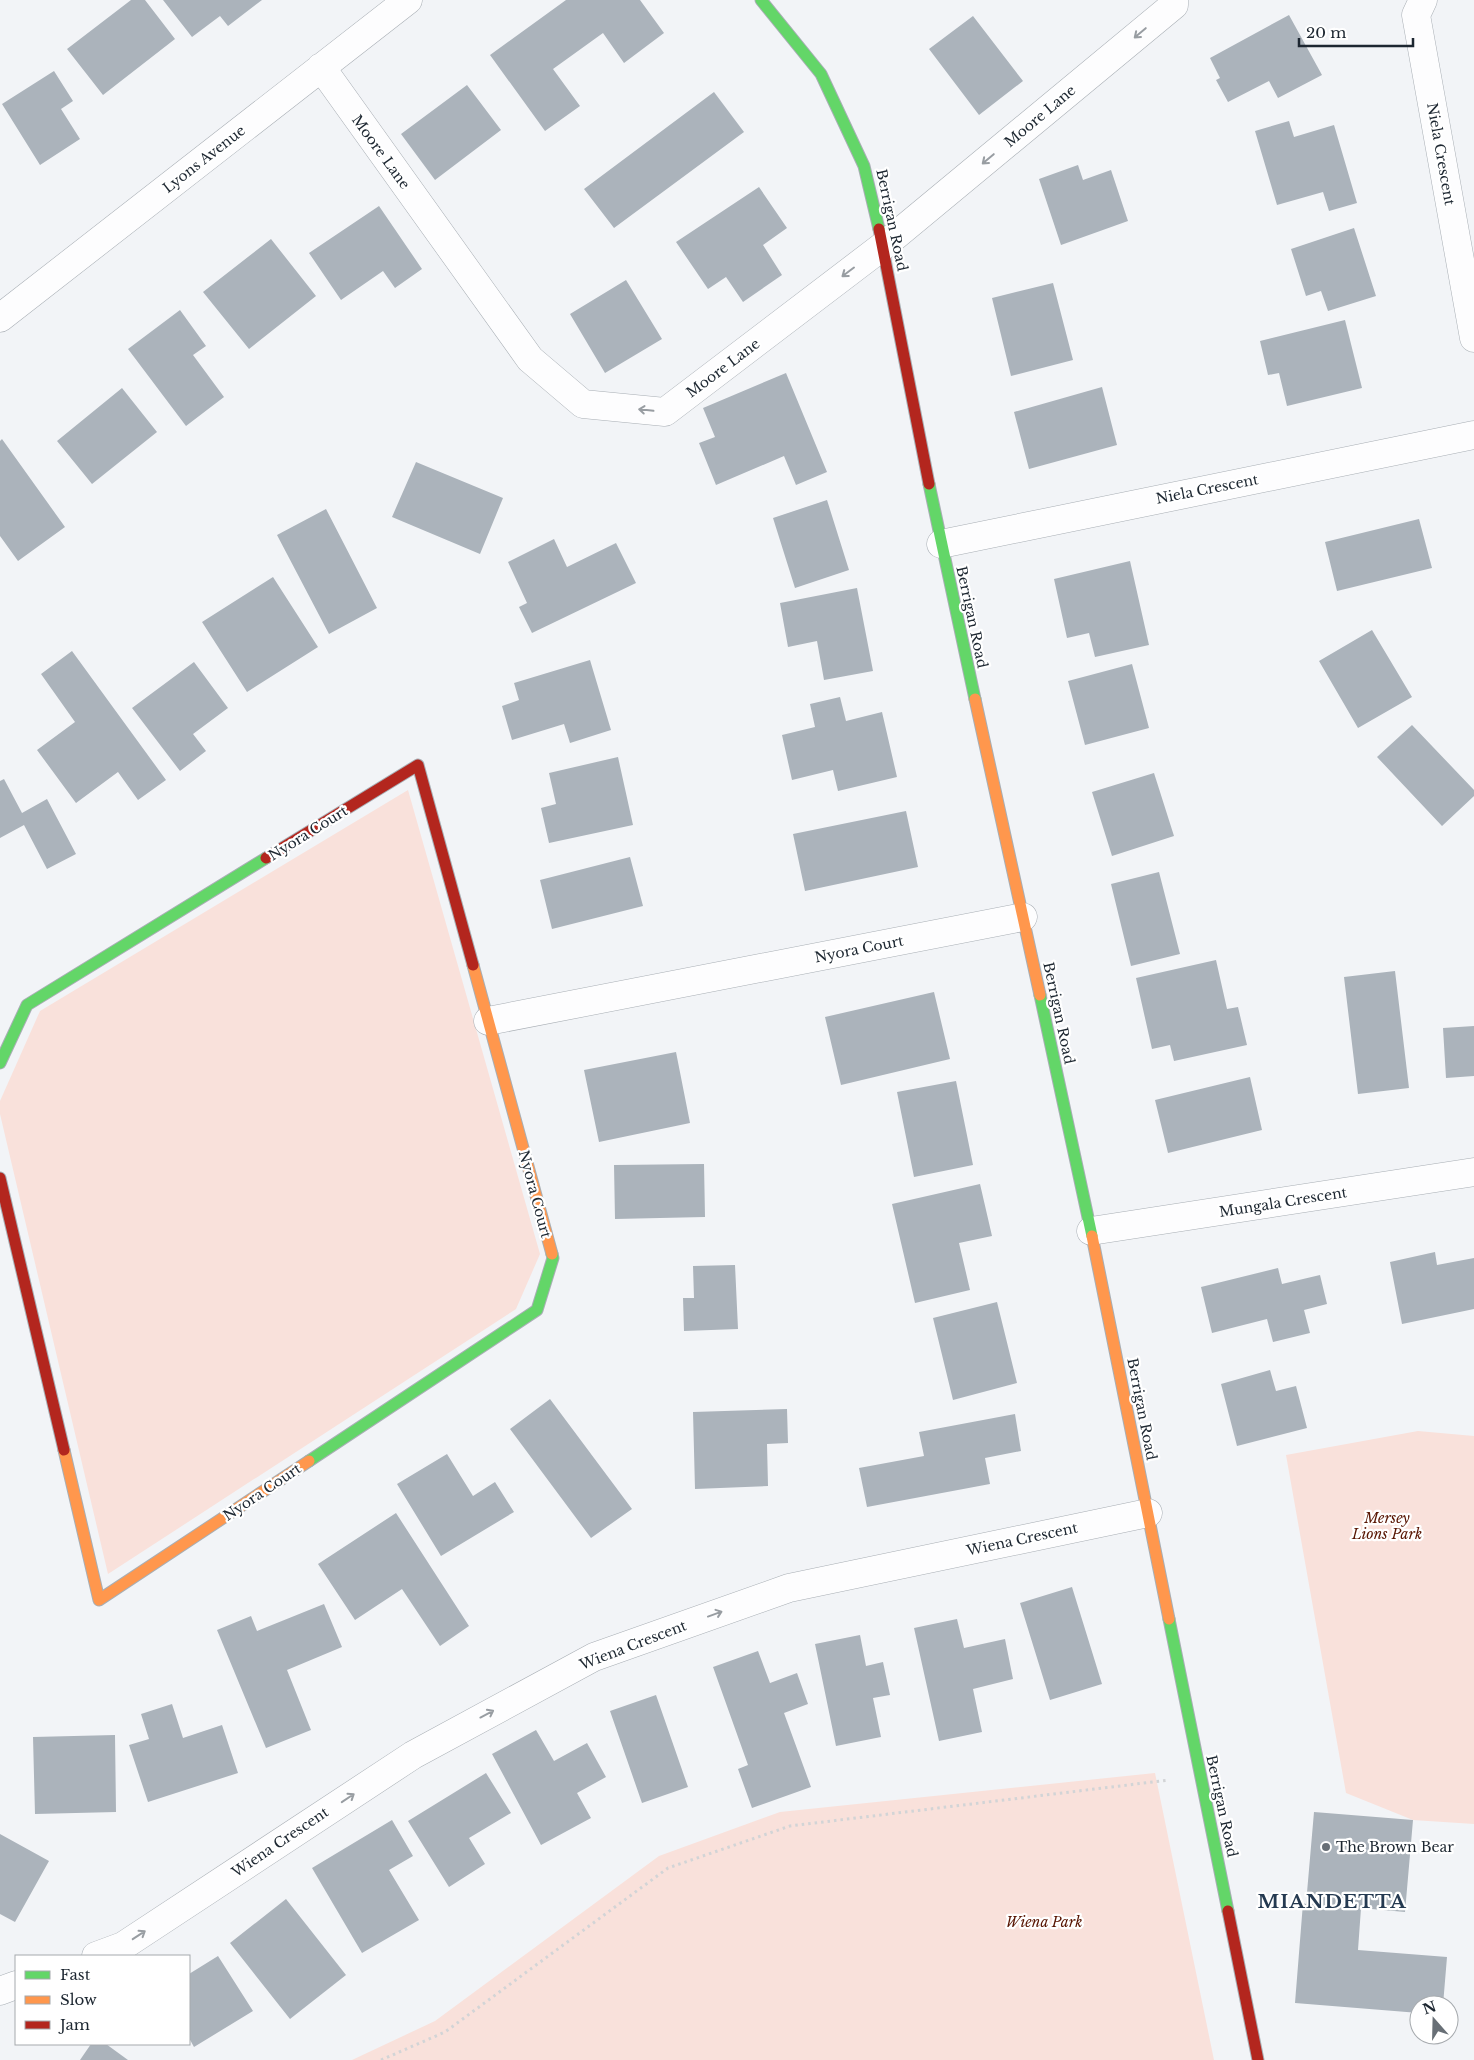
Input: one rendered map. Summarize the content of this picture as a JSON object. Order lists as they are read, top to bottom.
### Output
{
  "streets": {
    "street": [
      "Moore Lane",
      "Niela Crescent",
      "Lyons Avenue",
      "Berrigan Road",
      "Nyora Court",
      "Mungala Crescent",
      "Wiena Crescent"
    ]
  },
  "crossings": [
    ["Moore Lane", "Lyons Avenue"],
    ["Moore Lane", "Berrigan Road"],
    ["Niela Crescent", "Berrigan Road"],
    ["Berrigan Road", "Nyora Court"],
    ["Berrigan Road", "Mungala Crescent"],
    ["Berrigan Road", "Wiena Crescent"]
  ],
  "one_way": ["Wiena Crescent"],
  "districts": ["MIANDETTA"],
  "parks": ["Mersey Lions Park", "Wiena Park"],
  "places": ["The Brown Bear"],
  "legend": ["Fast", "Slow", "Jam"],
  "scale_bar": "20 m",
  "north": "top"
}
